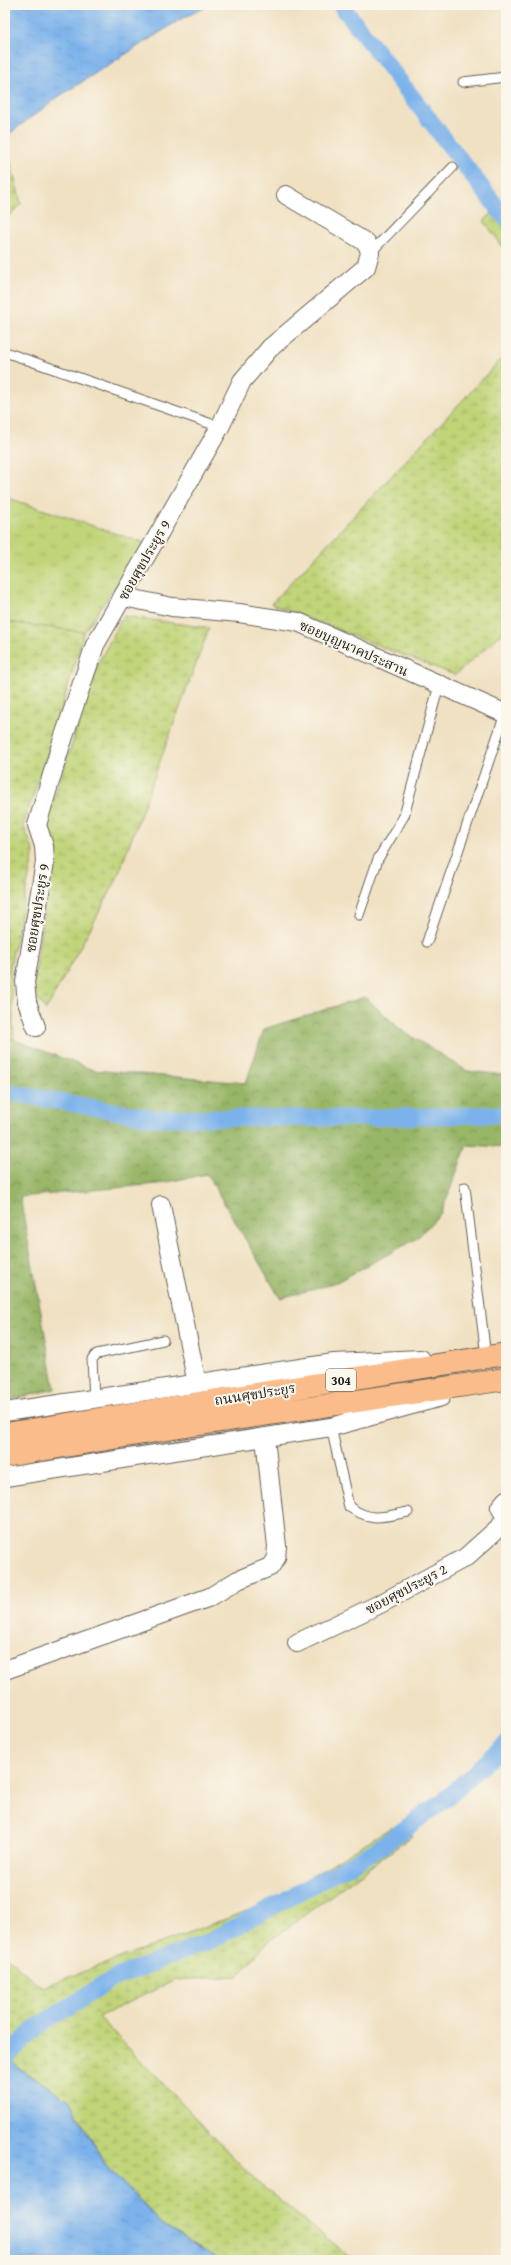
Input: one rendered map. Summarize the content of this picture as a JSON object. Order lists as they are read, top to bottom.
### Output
{
  "streets": {
    "main road": ["304", "ถนนศุขประยูร"],
    "street": ["ซอยศุขประยูร 9", "ซอยบุญนาคประสาน", "ซอยศุขประยูร 2"]
  },
  "crossings": [
    ["ซอยศุขประยูร 9", "ซอยบุญนาคประสาน"]
  ]
}
